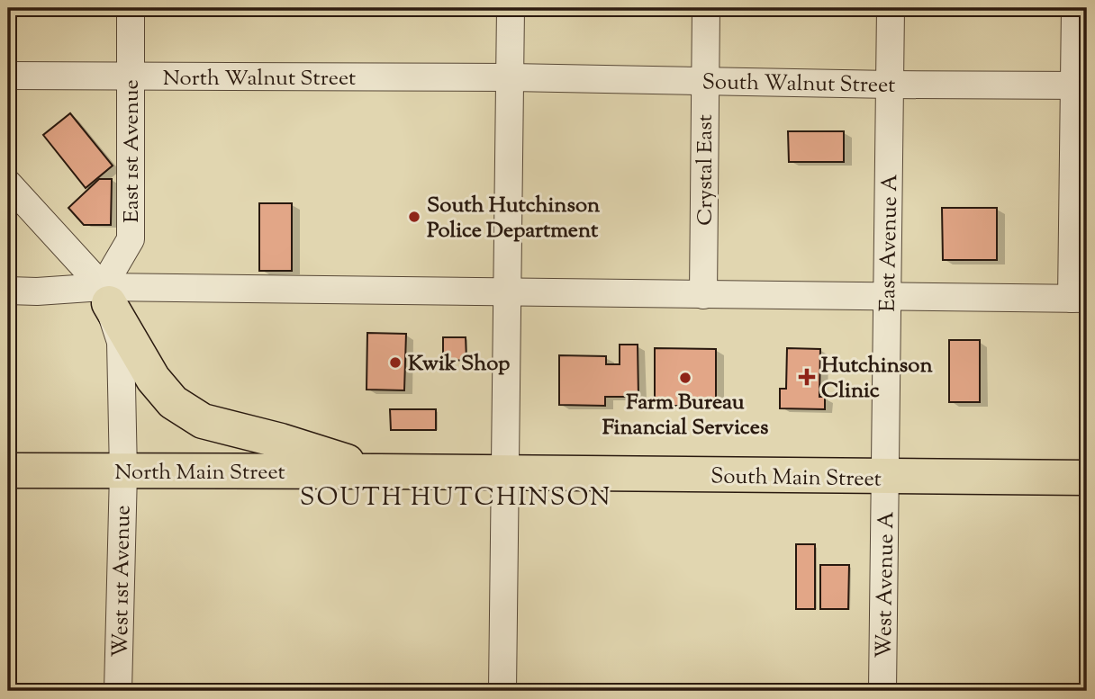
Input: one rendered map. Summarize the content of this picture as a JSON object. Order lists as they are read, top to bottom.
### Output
{
  "streets": {
    "main road": ["North Main Street", "South Main Street"],
    "street": [
      "North Walnut Street",
      "South Walnut Street",
      "East 1st Avenue",
      "Crystal East",
      "East Avenue A",
      "West 1st Avenue",
      "West Avenue A"
    ]
  },
  "crossings": [
    ["North Walnut Street", "South Walnut Street"],
    ["North Walnut Street", "East 1st Avenue"],
    ["South Walnut Street", "Crystal East"],
    ["South Walnut Street", "East Avenue A"],
    ["East 1st Avenue", "West 1st Avenue"],
    ["East Avenue A", "South Main Street"],
    ["East Avenue A", "West Avenue A"],
    ["North Main Street", "South Main Street"],
    ["North Main Street", "West 1st Avenue"],
    ["South Main Street", "West Avenue A"]
  ],
  "districts": ["SOUTH HUTCHINSON"],
  "places": {
    "other": ["South Hutchinson Police Department", "Kwik Shop", "Farm Bureau Financial Services"],
    "health": ["Hutchinson Clinic"]
  }
}
